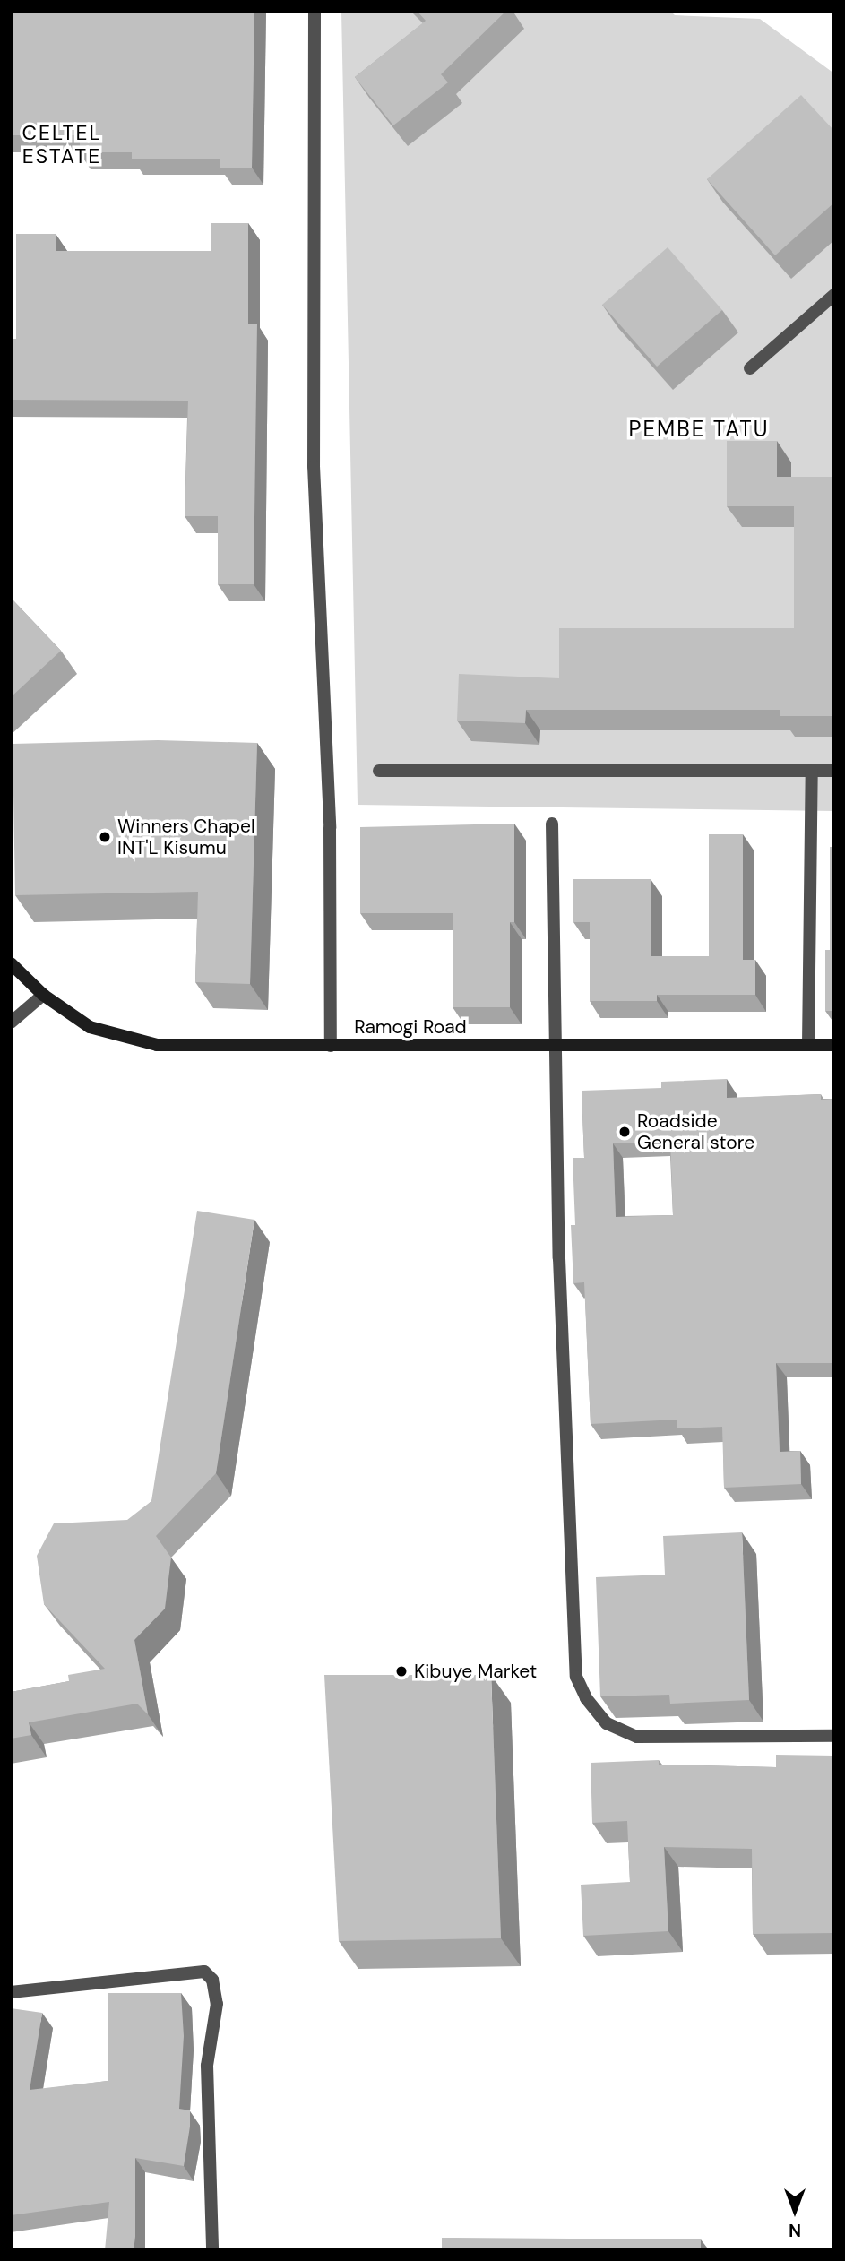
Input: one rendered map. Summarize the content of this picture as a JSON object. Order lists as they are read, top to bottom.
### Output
{
  "streets": {
    "street": ["Ramogi Road"]
  },
  "districts": ["CELTEL ESTATE", "PEMBE TATU"],
  "places": ["Winners Chapel INT'L Kisumu", "Roadside General store", "Kibuye Market"],
  "north": "bottom"
}
